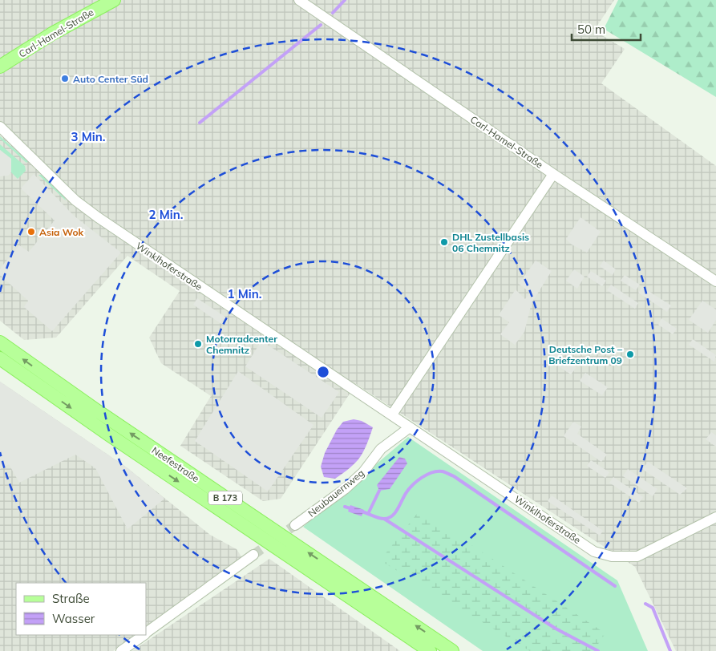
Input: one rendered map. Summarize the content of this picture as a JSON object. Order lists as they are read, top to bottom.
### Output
{
  "streets": {
    "main road": ["Carl-Hamel-Straße", "Neefestraße", "B 173"],
    "street": ["Winklhoferstraße", "Neubauernweg"]
  },
  "crossings": [
    ["Winklhoferstraße", "Neubauernweg"]
  ],
  "places": [
    "Auto Center Süd",
    "Asia Wok",
    "DHL Zustellbasis 06 Chemnitz",
    "Motorradcenter Chemnitz",
    "Deutsche Post – Briefzentrum 09"
  ],
  "legend": ["Straße", "Wasser"],
  "scale_bar": "50 m",
  "rings": ["3 Min.", "2 Min.", "1 Min."]
}
